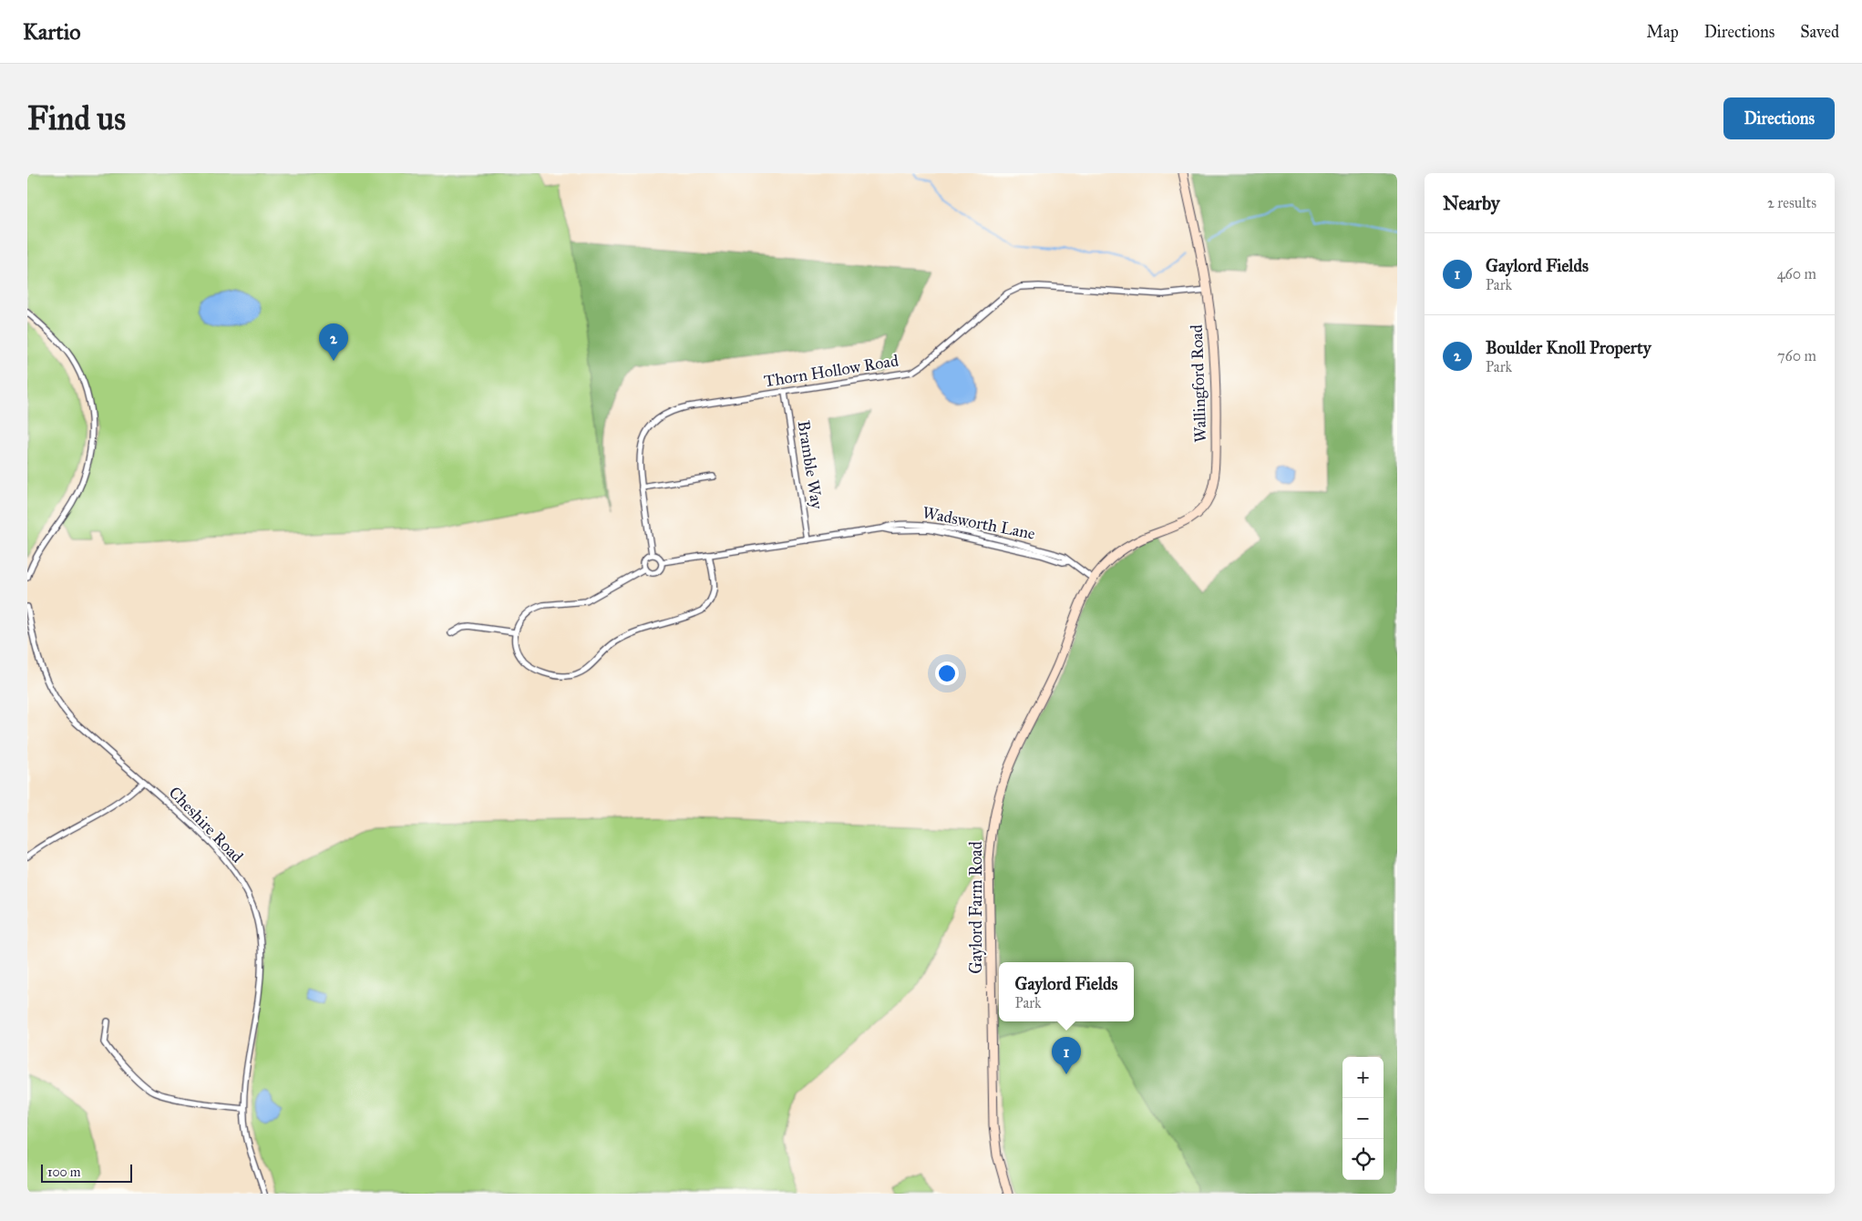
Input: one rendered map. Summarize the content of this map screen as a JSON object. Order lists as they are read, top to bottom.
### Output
{
  "streets": {
    "street": [
      "Thorn Hollow Road",
      "Wallingford Road",
      "Bramble Way",
      "Wadsworth Lane",
      "Cheshire Road",
      "Gaylord Farm Road"
    ]
  },
  "crossings": [
    ["Thorn Hollow Road", "Wallingford Road"],
    ["Thorn Hollow Road", "Bramble Way"],
    ["Thorn Hollow Road", "Wadsworth Lane"],
    ["Wallingford Road", "Gaylord Farm Road"],
    ["Bramble Way", "Wadsworth Lane"],
    ["Wadsworth Lane", "Gaylord Farm Road"]
  ],
  "scale_bar": "100 m",
  "page": {
    "header": "Kartio",
    "nav": ["Map", "Directions", "Saved"],
    "buttons": "Directions",
    "title": "Find us",
    "heading": ["Nearby", "2 results"],
    "list": [
      {
        "mark": "1",
        "name": "Gaylord Fields",
        "note": "Park",
        "value": "460 m"
      },
      {
        "mark": "2",
        "name": "Boulder Knoll Property",
        "note": "Park",
        "value": "760 m"
      }
    ],
    "pins": ["2", "1"],
    "popup": ["Gaylord Fields", "Park"],
    "map_buttons": ["+", "−"],
    "scale": "100 m"
  }
}
